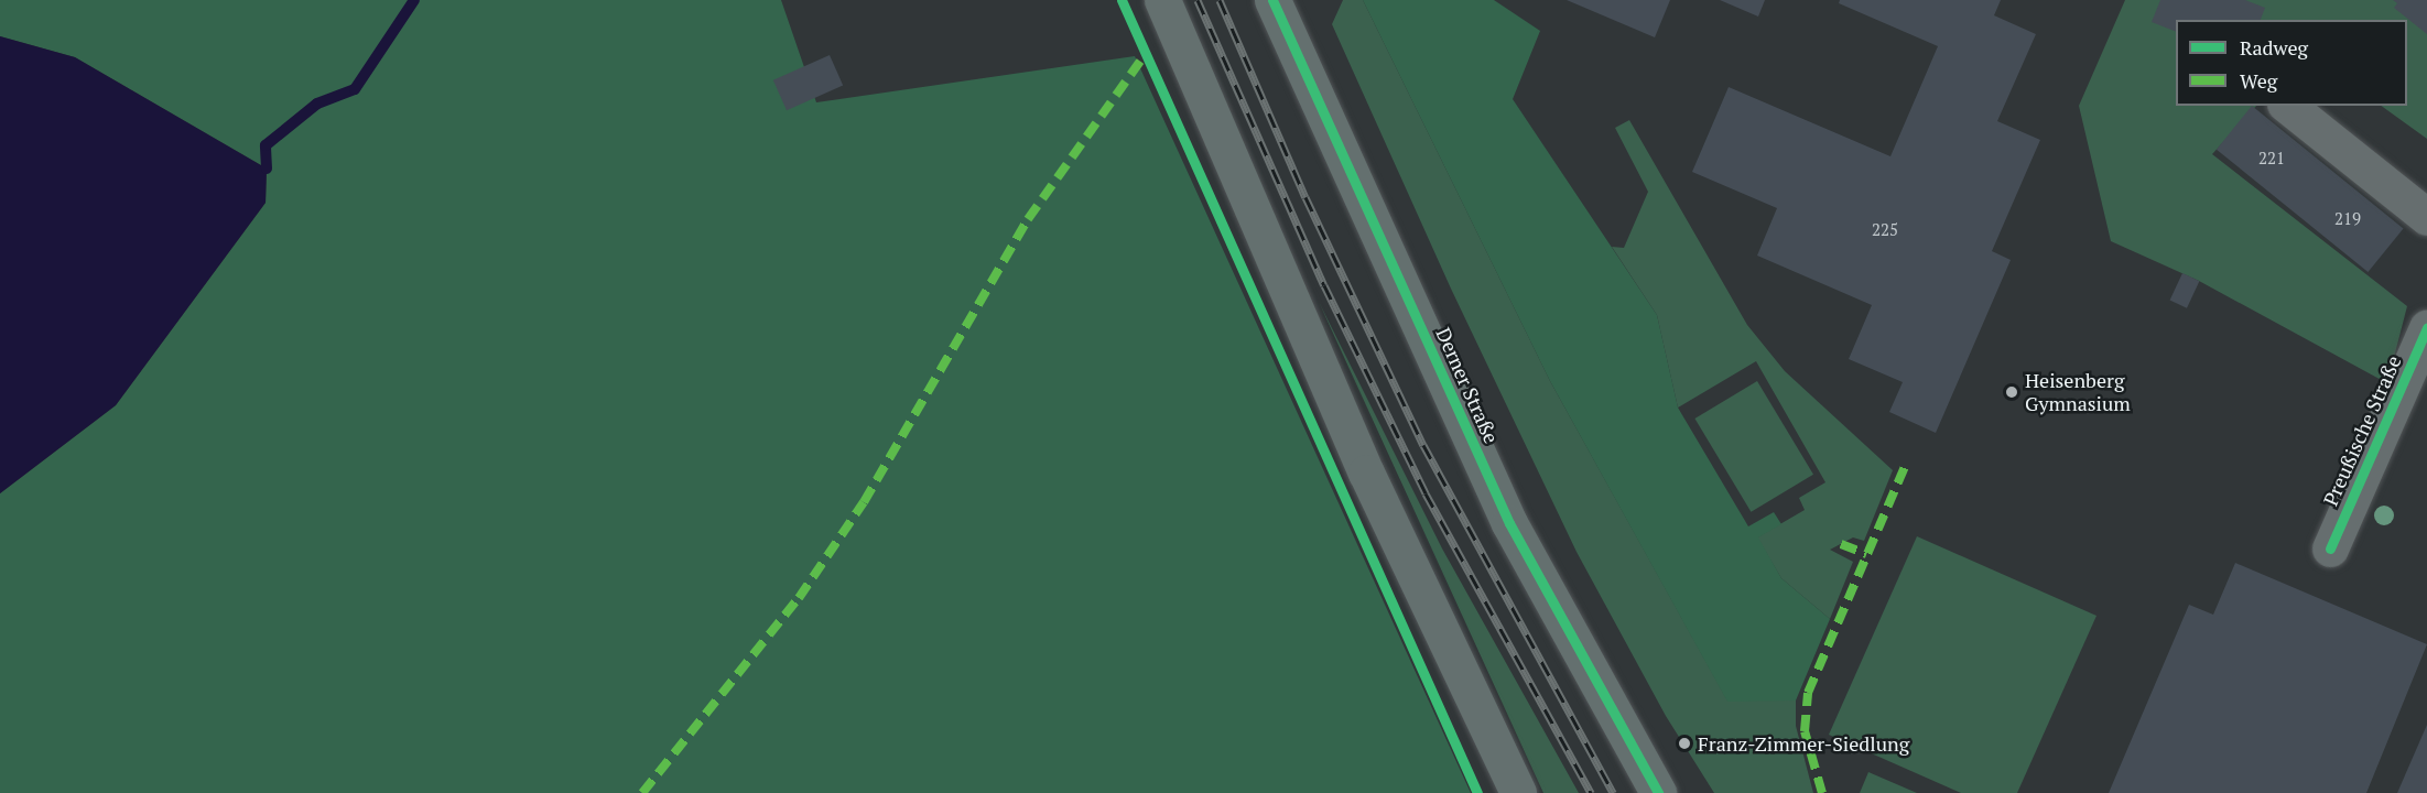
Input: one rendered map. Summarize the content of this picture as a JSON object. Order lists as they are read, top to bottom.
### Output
{
  "streets": {
    "main road": ["Derner Straße"],
    "street": ["Preußische Straße"]
  },
  "places": ["Heisenberg Gymnasium", "Franz-Zimmer-Siedlung"],
  "house_numbers": ["221", "219", "225"],
  "legend": ["Radweg", "Weg"]
}
